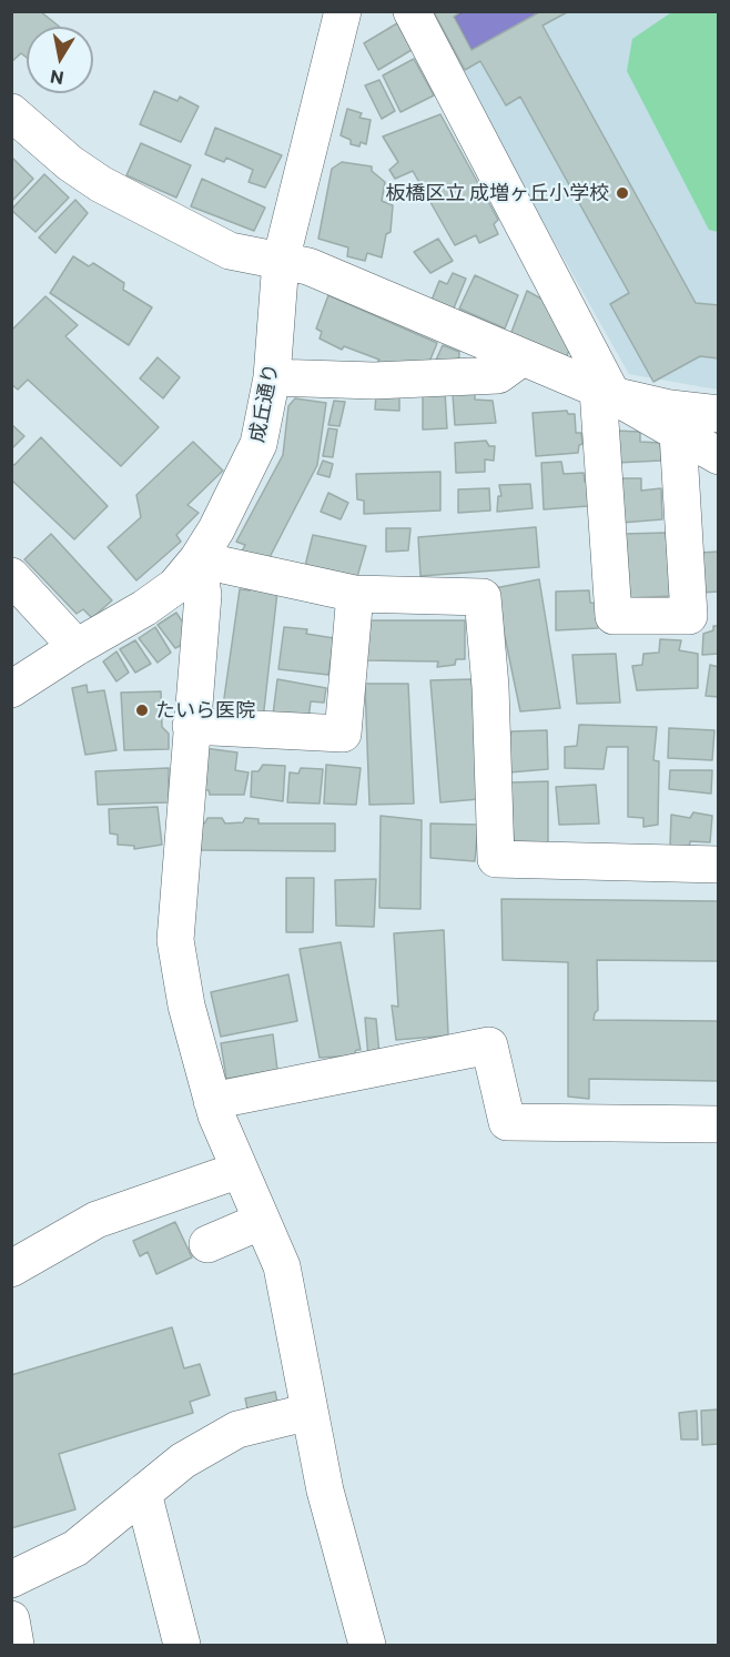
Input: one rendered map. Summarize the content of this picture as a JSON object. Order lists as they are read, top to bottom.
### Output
{
  "streets": {
    "street": ["成丘通り"]
  },
  "places": ["板橋区立 成増ヶ丘小学校", "たいら医院"],
  "north": "bottom"
}
